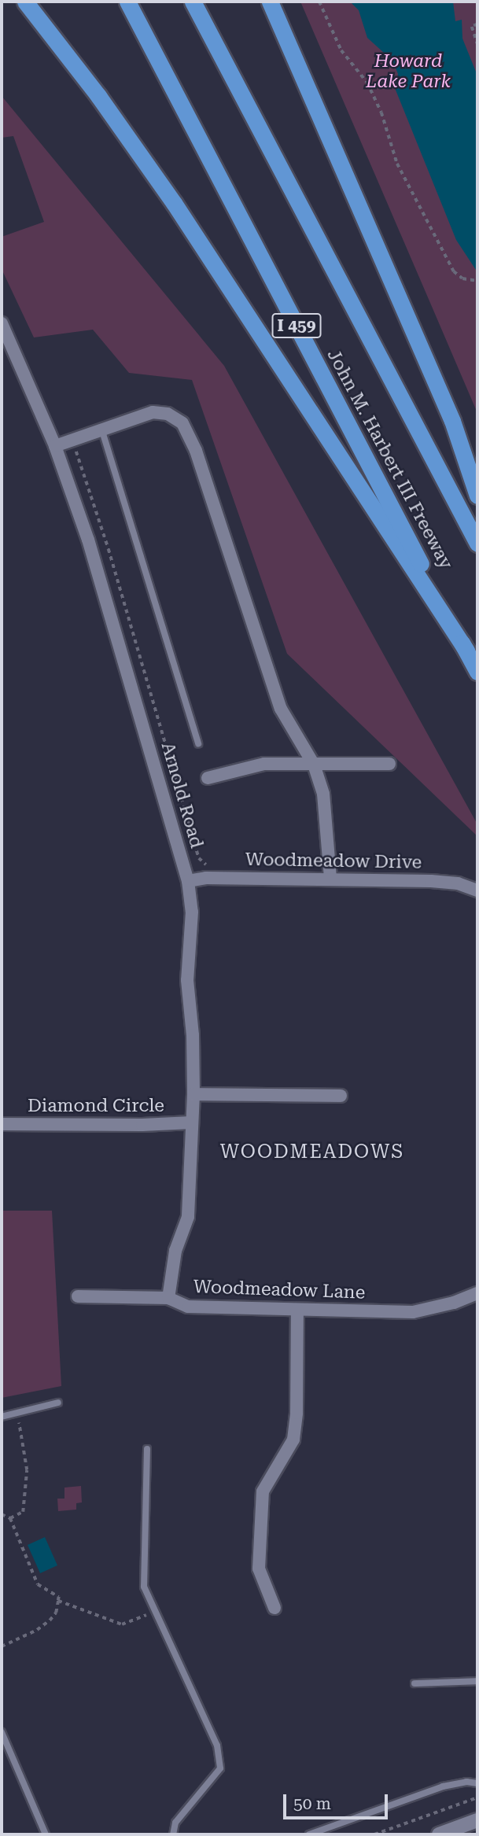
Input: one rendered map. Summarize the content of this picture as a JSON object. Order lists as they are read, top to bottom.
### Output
{
  "streets": {
    "highway": ["I 459", "John M. Harbert III Freeway"],
    "street": [
      "Arnold Road",
      "Woodmeadow Drive",
      "Diamond Circle",
      "Woodmeadow Lane"
    ]
  },
  "crossings": [
    ["Arnold Road", "Woodmeadow Drive"],
    ["Arnold Road", "Diamond Circle"],
    ["Arnold Road", "Woodmeadow Lane"]
  ],
  "districts": ["WOODMEADOWS"],
  "parks": ["Howard Lake Park"],
  "scale_bar": "50 m"
}
